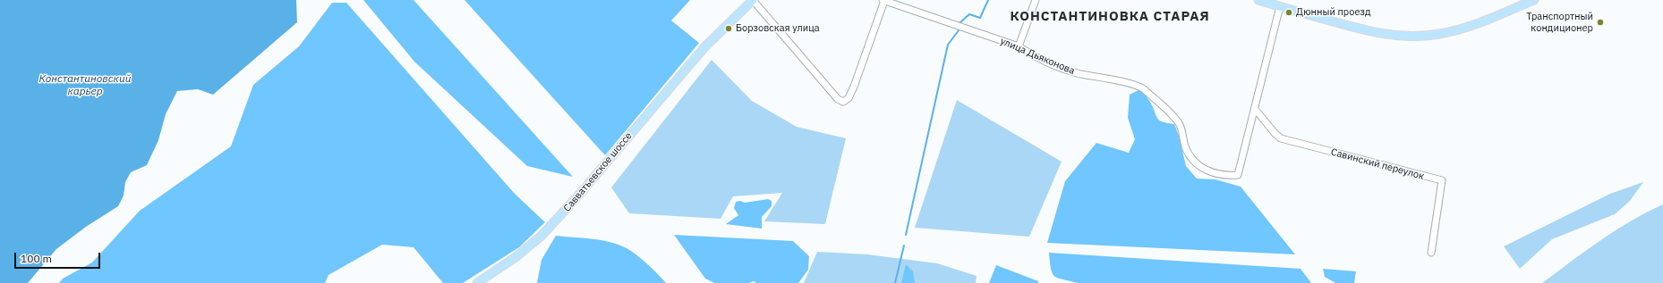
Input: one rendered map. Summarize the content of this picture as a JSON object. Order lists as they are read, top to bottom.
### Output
{
  "streets": {
    "main road": ["Савватьевское шоссе"],
    "street": ["улица Дьяконова", "Савинский переулок"]
  },
  "crossings": [
    ["улица Дьяконова", "Савинский переулок"]
  ],
  "districts": ["КОНСТАНТИНОВКА СТАРАЯ"],
  "water": ["Константиновский карьер"],
  "places": ["Дюнный проезд", "Транспортный кондиционер", "Борзовская улица"],
  "scale_bar": "100 m"
}
